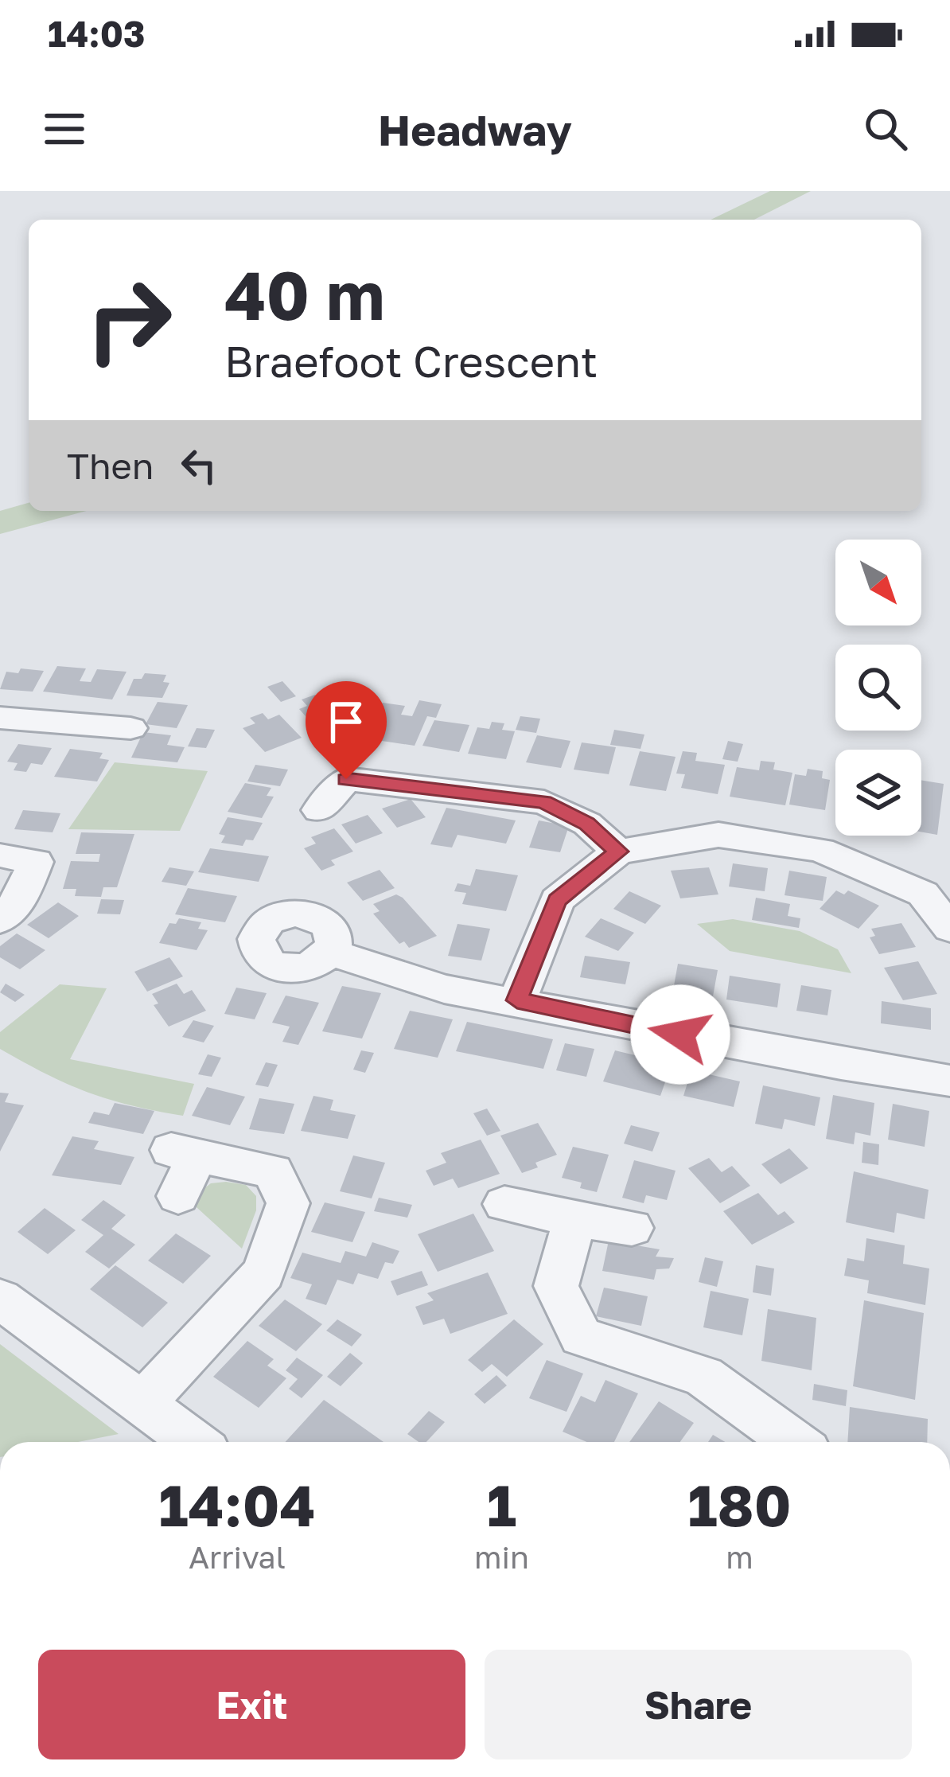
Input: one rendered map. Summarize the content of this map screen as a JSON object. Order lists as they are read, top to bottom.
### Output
{
  "north": "bottom right",
  "page": {
    "status": "14:03",
    "header": "Headway",
    "turn": ["40 m", "Braefoot Crescent"],
    "then": "Then",
    "eta": [
      "14:04",
      "Arrival",
      "1",
      "min",
      "180",
      "m"
    ],
    "buttons": ["Exit", "Share"]
  }
}
